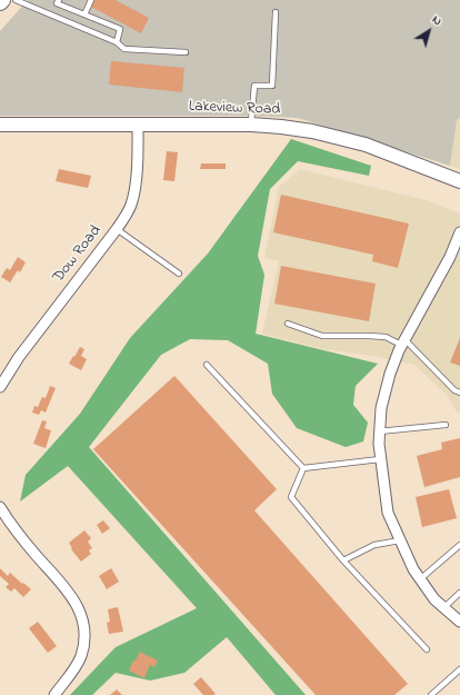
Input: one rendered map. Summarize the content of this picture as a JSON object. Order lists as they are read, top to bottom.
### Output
{
  "streets": {
    "main road": ["Lakeview Road"],
    "street": ["Dow Road"]
  },
  "crossings": [
    ["Lakeview Road", "Dow Road"]
  ],
  "north": "top right"
}
